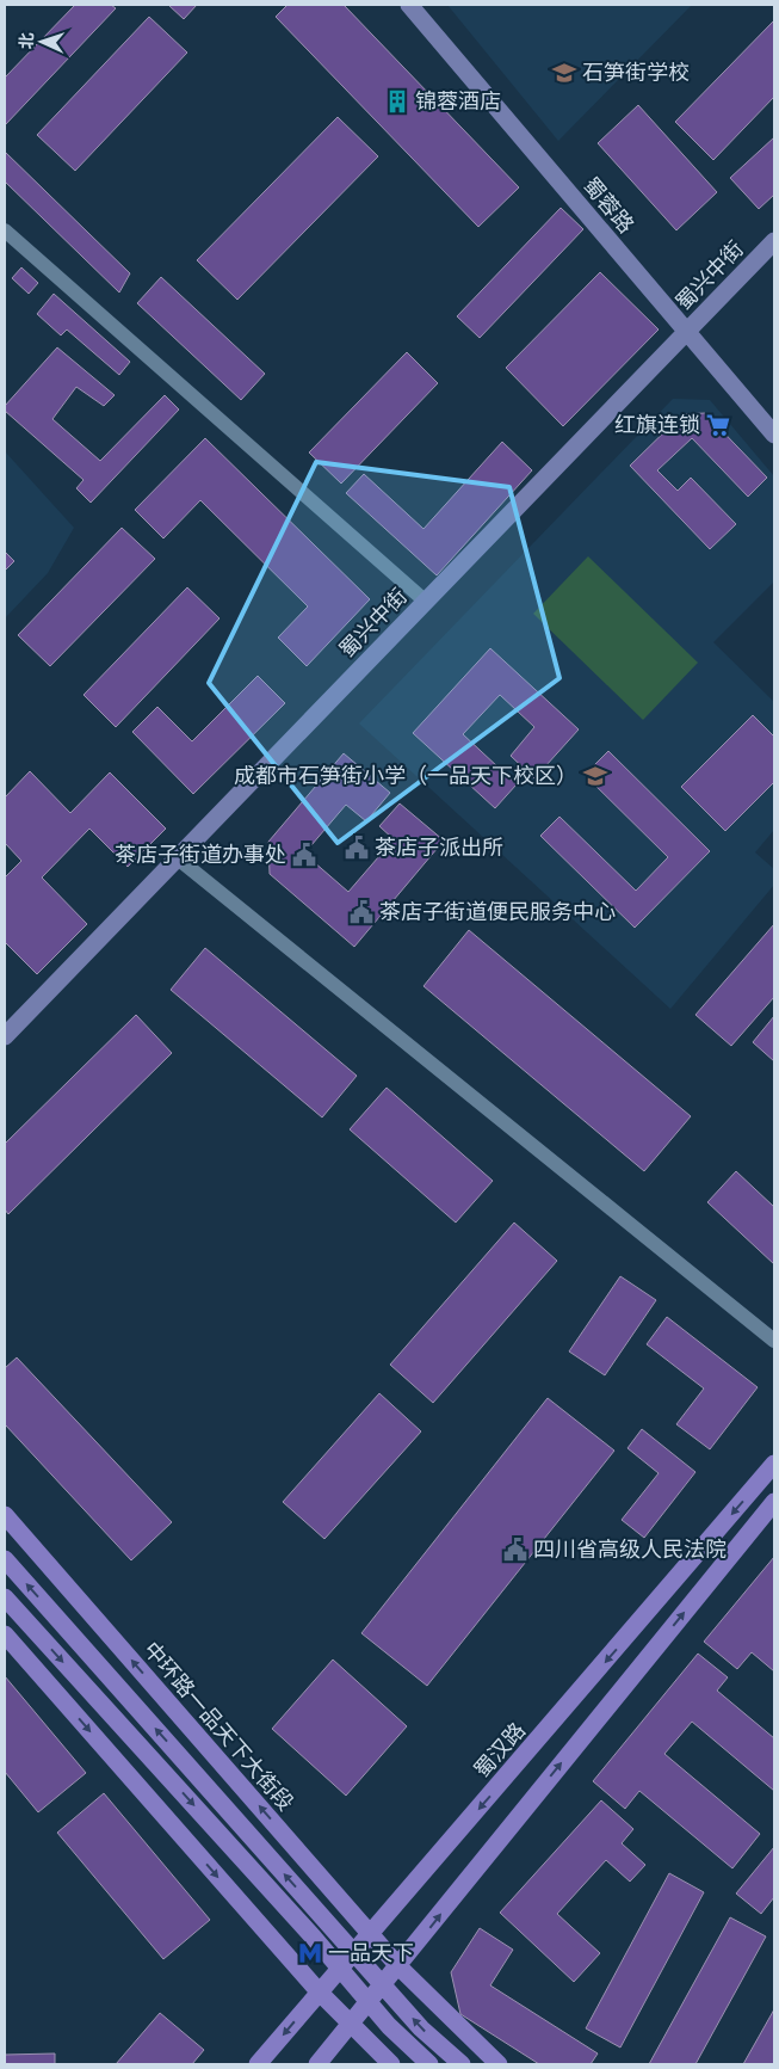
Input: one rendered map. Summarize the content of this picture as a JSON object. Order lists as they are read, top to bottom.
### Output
{
  "streets": {
    "main road": ["中环路一品天下大街段", "蜀汉路"],
    "street": ["蜀蓉路", "蜀兴中街"]
  },
  "crossings": [
    ["蜀蓉路", "蜀兴中街"],
    ["中环路一品天下大街段", "蜀汉路"]
  ],
  "places": {
    "school or university": ["石笋街学校", "成都市石笋街小学（一品天下校区）"],
    "building": ["锦蓉酒店"],
    "supermarket": ["红旗连锁"],
    "public building": [
      "茶店子派出所",
      "茶店子街道办事处",
      "茶店子街道便民服务中心",
      "四川省高级人民法院"
    ],
    "metro station": ["一品天下"]
  },
  "north": "left"
}
